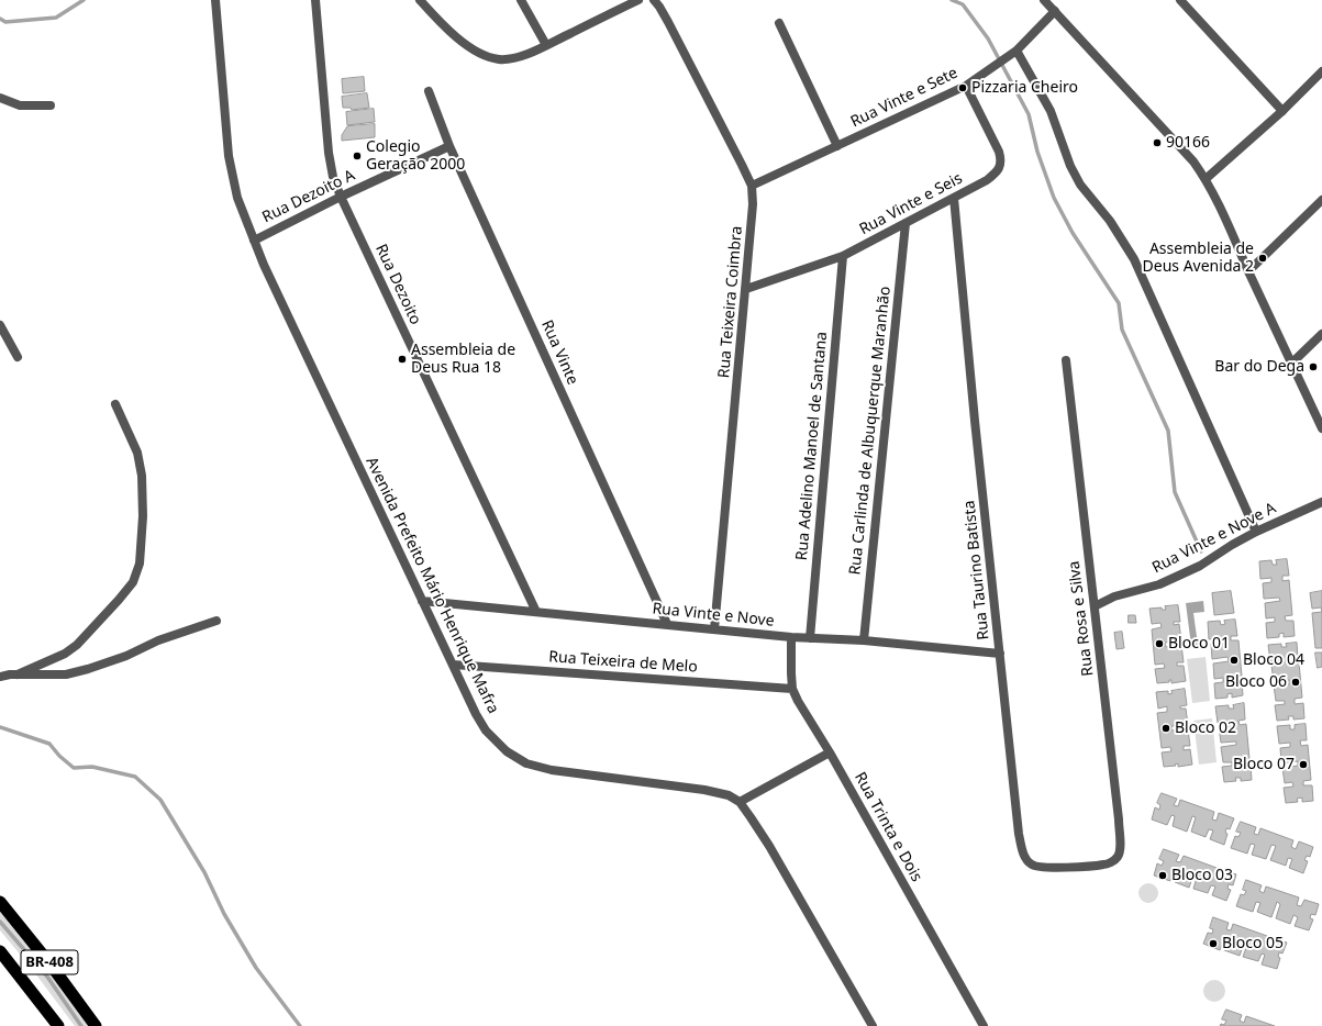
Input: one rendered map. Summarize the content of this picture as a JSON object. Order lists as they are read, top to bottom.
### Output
{
  "streets": {
    "highway": ["BR-408"],
    "street": [
      "Rua Vinte e Sete",
      "Rua Dezoito A",
      "Rua Vinte e Seis",
      "Rua Dezoito",
      "Rua Teixeira Coimbra",
      "Rua Vinte",
      "Rua Carlinda de Albuquerque Maranhão",
      "Rua Adelino Manoel de Santana",
      "Rua Vinte e Nove A",
      "Rua Taurino Batista",
      "Avenida Prefeito Mário Henrique Mafra",
      "Rua Vinte e Nove",
      "Rua Rosa e Silva",
      "Rua Teixeira de Melo",
      "Rua Trinta e Dois"
    ]
  },
  "crossings": [
    ["Rua Vinte e Sete", "Rua Vinte e Seis"],
    ["Rua Vinte e Sete", "Rua Teixeira Coimbra"],
    ["Rua Dezoito A", "Rua Dezoito"],
    ["Rua Dezoito A", "Rua Vinte"],
    ["Rua Dezoito A", "Avenida Prefeito Mário Henrique Mafra"],
    ["Rua Vinte e Seis", "Rua Teixeira Coimbra"],
    ["Rua Vinte e Seis", "Rua Carlinda de Albuquerque Maranhão"],
    ["Rua Vinte e Seis", "Rua Adelino Manoel de Santana"],
    ["Rua Vinte e Seis", "Rua Taurino Batista"],
    ["Rua Dezoito", "Rua Vinte e Nove"],
    ["Rua Teixeira Coimbra", "Rua Vinte e Nove"],
    ["Rua Vinte", "Rua Vinte e Nove"],
    ["Rua Carlinda de Albuquerque Maranhão", "Rua Vinte e Nove"],
    ["Rua Adelino Manoel de Santana", "Rua Vinte e Nove"],
    ["Rua Vinte e Nove A", "Rua Rosa e Silva"],
    ["Rua Taurino Batista", "Rua Vinte e Nove"],
    ["Rua Taurino Batista", "Rua Rosa e Silva"],
    ["Avenida Prefeito Mário Henrique Mafra", "Rua Vinte e Nove"],
    ["Avenida Prefeito Mário Henrique Mafra", "Rua Teixeira de Melo"],
    ["Rua Vinte e Nove", "Rua Trinta e Dois"],
    ["Rua Teixeira de Melo", "Rua Trinta e Dois"]
  ],
  "places": [
    "Pizzaria Cheiro",
    "90166",
    "Colegio Geração 2000",
    "Assembleia de Deus Avenida 2",
    "Assembleia de Deus Rua 18",
    "Bar do Dega",
    "Bloco 01",
    "Bloco 04",
    "Bloco 06",
    "Bloco 02",
    "Bloco 07",
    "Bloco 03",
    "Bloco 05"
  ]
}
